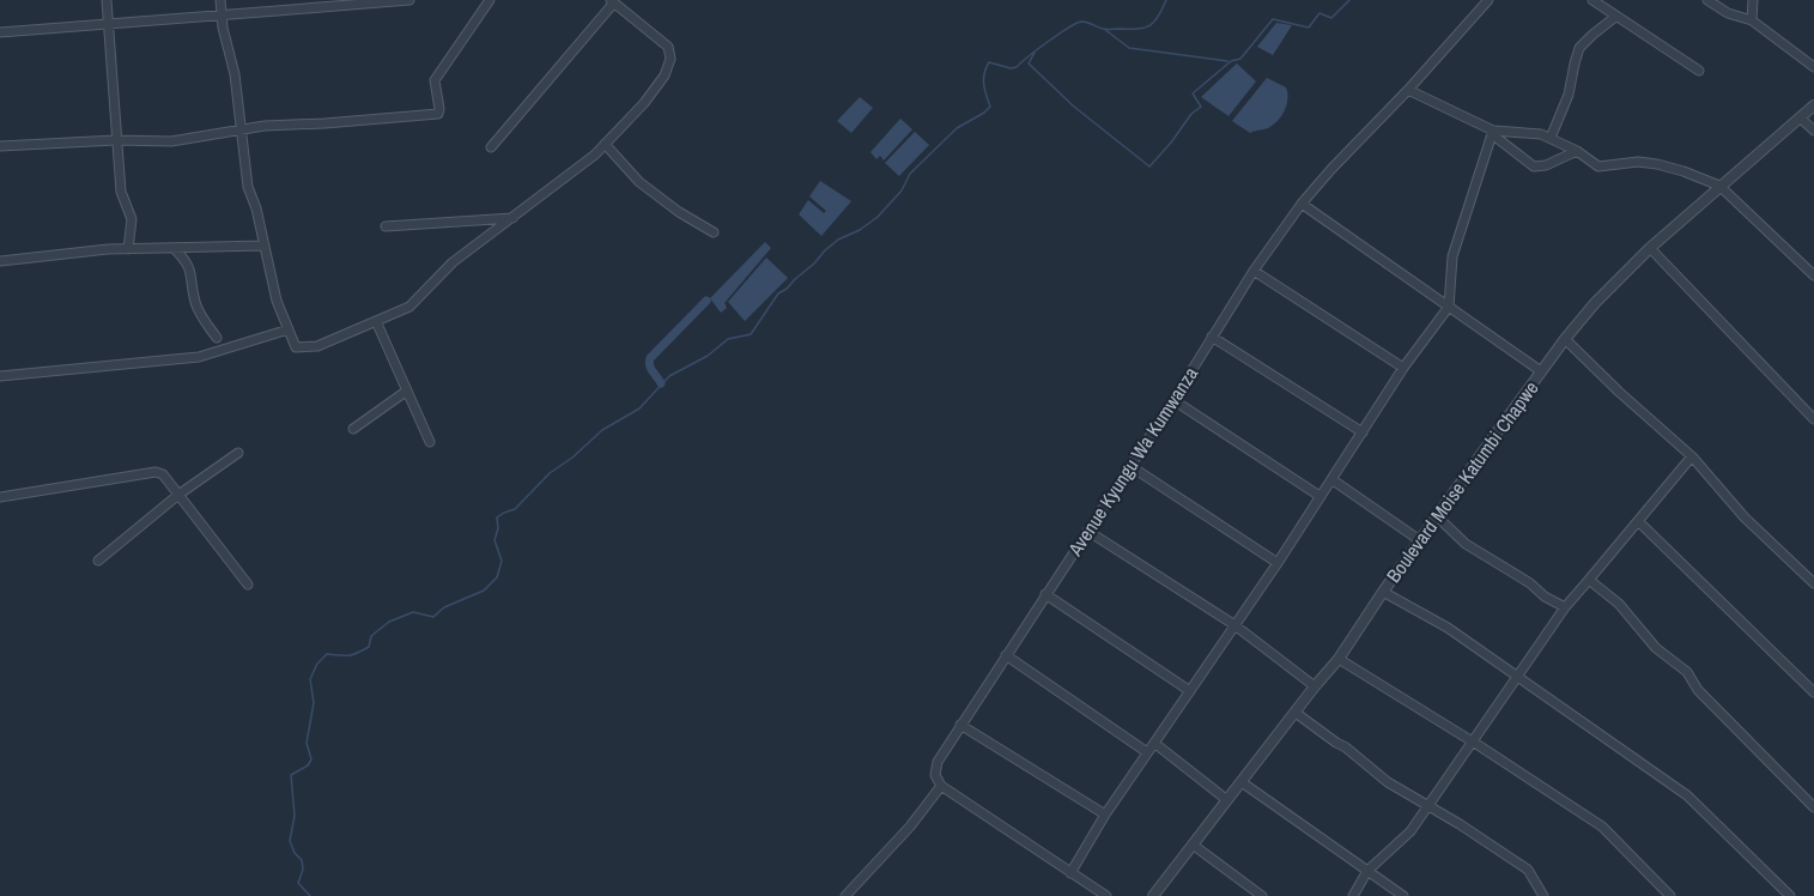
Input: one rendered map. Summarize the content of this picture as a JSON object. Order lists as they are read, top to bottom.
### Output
{
  "streets": {
    "street": ["Avenue Kyungu Wa Kumwanza", "Boulevard Moise Katumbi Chapwe"]
  }
}
